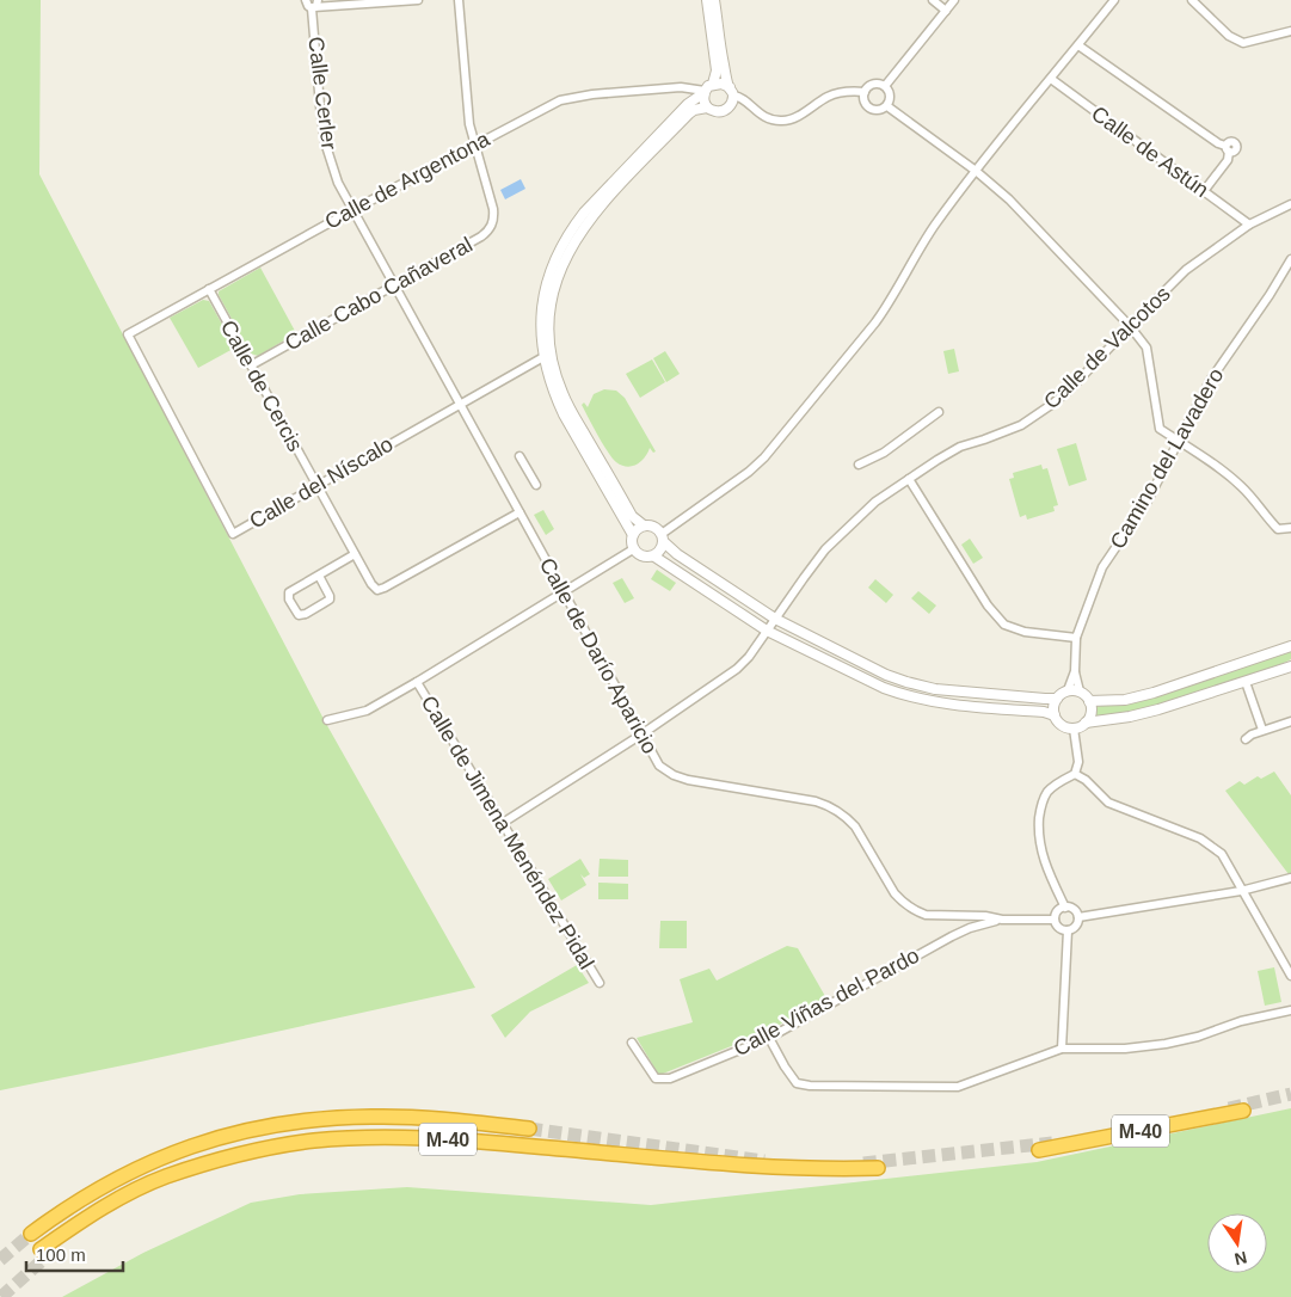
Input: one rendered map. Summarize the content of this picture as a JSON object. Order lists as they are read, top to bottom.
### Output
{
  "streets": {
    "highway": ["M-40"],
    "street": [
      "Calle Cerler",
      "Calle de Astún",
      "Calle de Argentona",
      "Calle Cabo Cañaveral",
      "Calle de Valcotos",
      "Calle de Cercis",
      "Camino del Lavadero",
      "Calle del Níscalo",
      "Calle de Darío Aparicio",
      "Calle de Jimena Menéndez Pidal",
      "Calle Viñas del Pardo"
    ]
  },
  "crossings": [
    ["Calle Cerler", "Calle de Argentona"],
    ["Calle Cerler", "Calle de Darío Aparicio"],
    ["Calle de Astún", "Calle de Valcotos"],
    ["Calle de Argentona", "Calle Cabo Cañaveral"],
    ["Calle de Argentona", "Calle de Cercis"],
    ["Calle de Argentona", "Calle del Níscalo"],
    ["Calle de Argentona", "Calle de Darío Aparicio"],
    ["Calle Cabo Cañaveral", "Calle de Cercis"],
    ["Calle Cabo Cañaveral", "Calle de Darío Aparicio"],
    ["Calle de Valcotos", "Calle de Darío Aparicio"],
    ["Calle de Valcotos", "Calle de Jimena Menéndez Pidal"],
    ["Calle de Cercis", "Calle del Níscalo"],
    ["Calle de Cercis", "Calle de Darío Aparicio"],
    ["Calle del Níscalo", "Calle de Darío Aparicio"],
    ["Calle de Darío Aparicio", "Calle Viñas del Pardo"]
  ],
  "scale_bar": "100 m",
  "north": "bottom"
}
